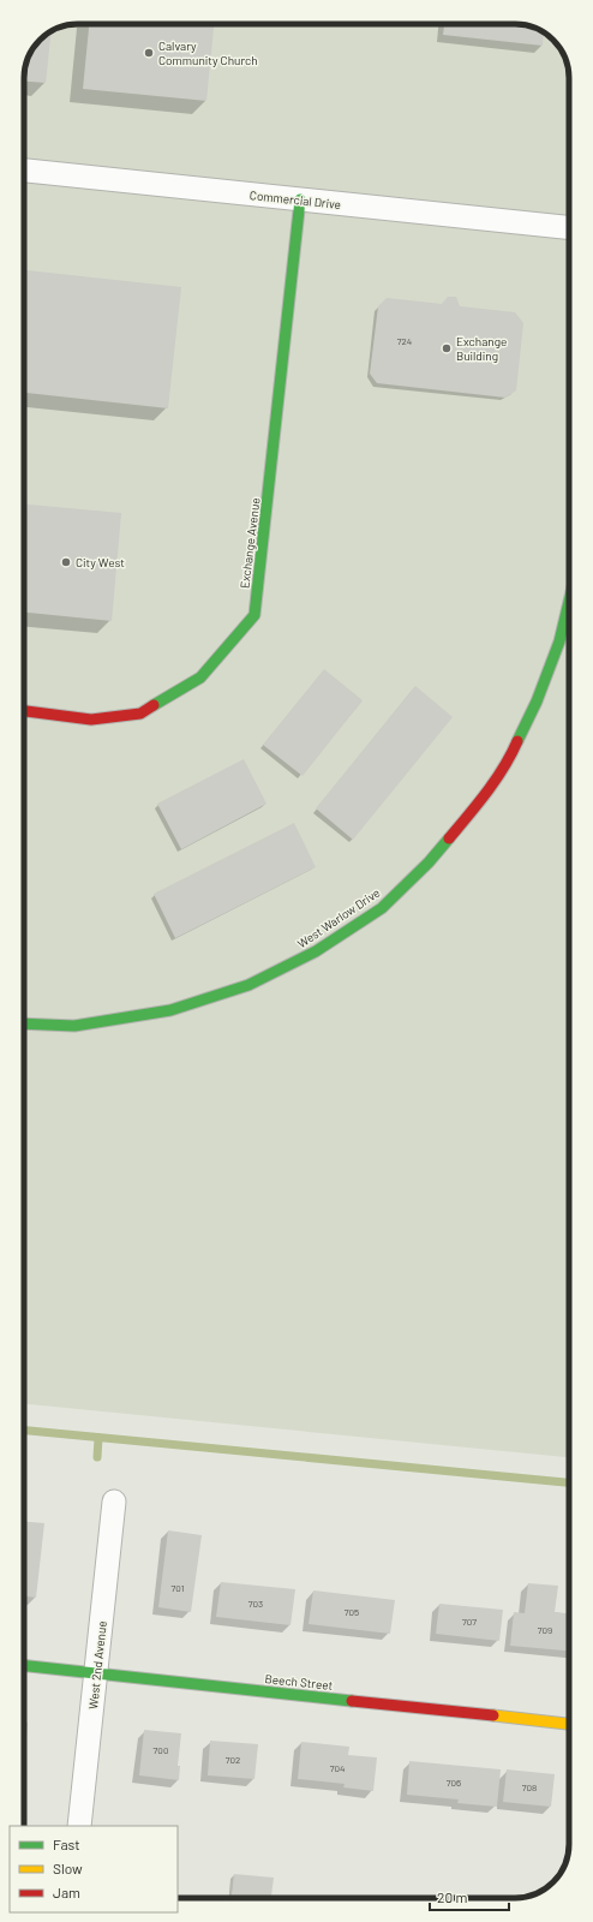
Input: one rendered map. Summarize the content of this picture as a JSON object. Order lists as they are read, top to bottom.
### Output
{
  "streets": {
    "street": [
      "Commercial Drive",
      "Exchange Avenue",
      "West Warlow Drive",
      "West 2nd Avenue",
      "Beech Street"
    ]
  },
  "crossings": [
    ["Commercial Drive", "Exchange Avenue"],
    ["West 2nd Avenue", "Beech Street"]
  ],
  "places": ["Calvary Community Church", "Exchange Building", "City West"],
  "house_numbers": [
    "724",
    "701",
    "703",
    "705",
    "707",
    "709",
    "700",
    "702",
    "704",
    "706",
    "708"
  ],
  "legend": ["Fast", "Slow", "Jam"],
  "scale_bar": "20 m"
}
